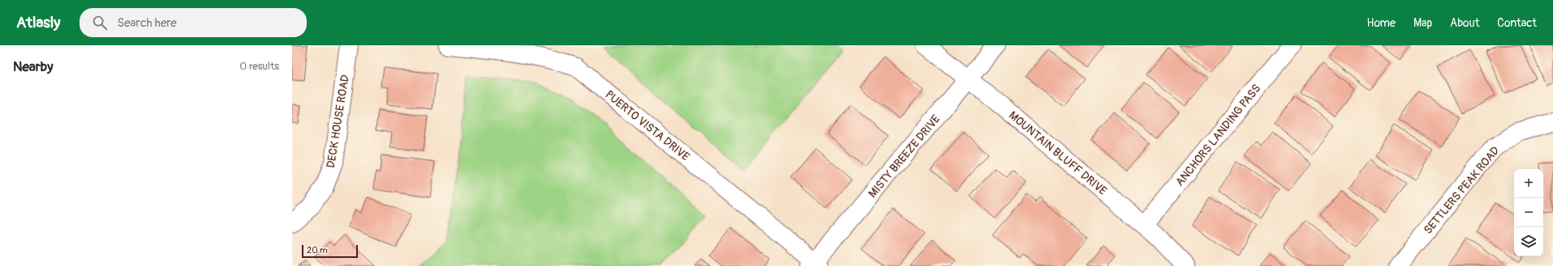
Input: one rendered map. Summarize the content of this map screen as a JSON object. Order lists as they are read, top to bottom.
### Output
{
  "streets": {
    "street": [
      "DECK HOUSE ROAD",
      "PUERTO VISTA DRIVE",
      "ANCHORS LANDING PASS",
      "MOUNTAIN BLUFF DRIVE",
      "MISTY BREEZE DRIVE",
      "SETTLERS PEAK ROAD"
    ]
  },
  "crossings": [
    ["PUERTO VISTA DRIVE", "MISTY BREEZE DRIVE"],
    ["ANCHORS LANDING PASS", "MOUNTAIN BLUFF DRIVE"],
    ["MOUNTAIN BLUFF DRIVE", "MISTY BREEZE DRIVE"]
  ],
  "scale_bar": "20 m",
  "page": {
    "header": "Atlasly",
    "search": "Search here",
    "nav": [
      "Home",
      "Map",
      "About",
      "Contact"
    ],
    "heading": ["Nearby", "0 results"],
    "map_buttons": ["+", "−"],
    "scale": "20 m"
  }
}
